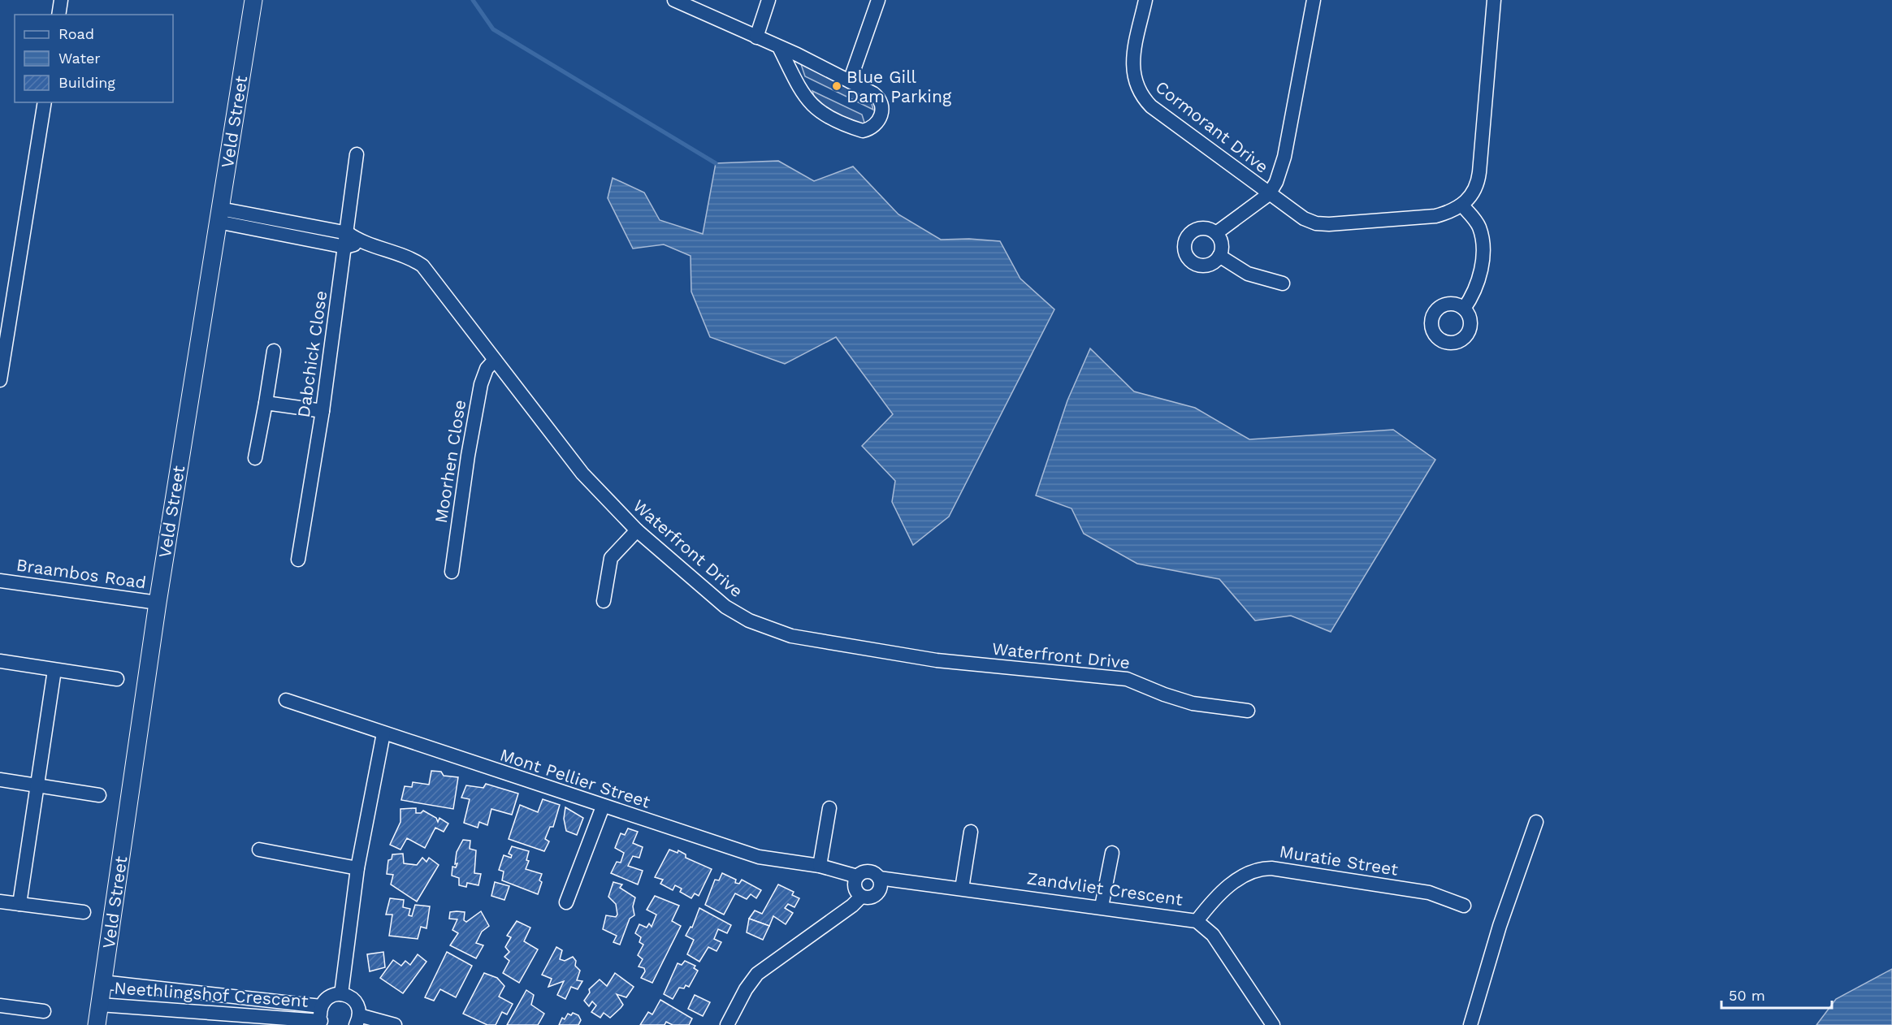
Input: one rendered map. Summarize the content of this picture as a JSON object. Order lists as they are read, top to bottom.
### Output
{
  "streets": {
    "street": [
      "Veld Street",
      "Cormorant Drive",
      "Dabchick Close",
      "Moorhen Close",
      "Waterfront Drive",
      "Braambos Road",
      "Mont Pellier Street",
      "Muratie Street",
      "Zandvliet Crescent",
      "Neethlingshof Crescent"
    ]
  },
  "crossings": [
    ["Veld Street", "Waterfront Drive"],
    ["Veld Street", "Braambos Road"],
    ["Veld Street", "Neethlingshof Crescent"],
    ["Dabchick Close", "Waterfront Drive"],
    ["Moorhen Close", "Waterfront Drive"],
    ["Mont Pellier Street", "Zandvliet Crescent"],
    ["Muratie Street", "Zandvliet Crescent"]
  ],
  "places": ["Blue Gill Dam Parking"],
  "legend": ["Road", "Water", "Building"],
  "scale_bar": "50 m"
}
